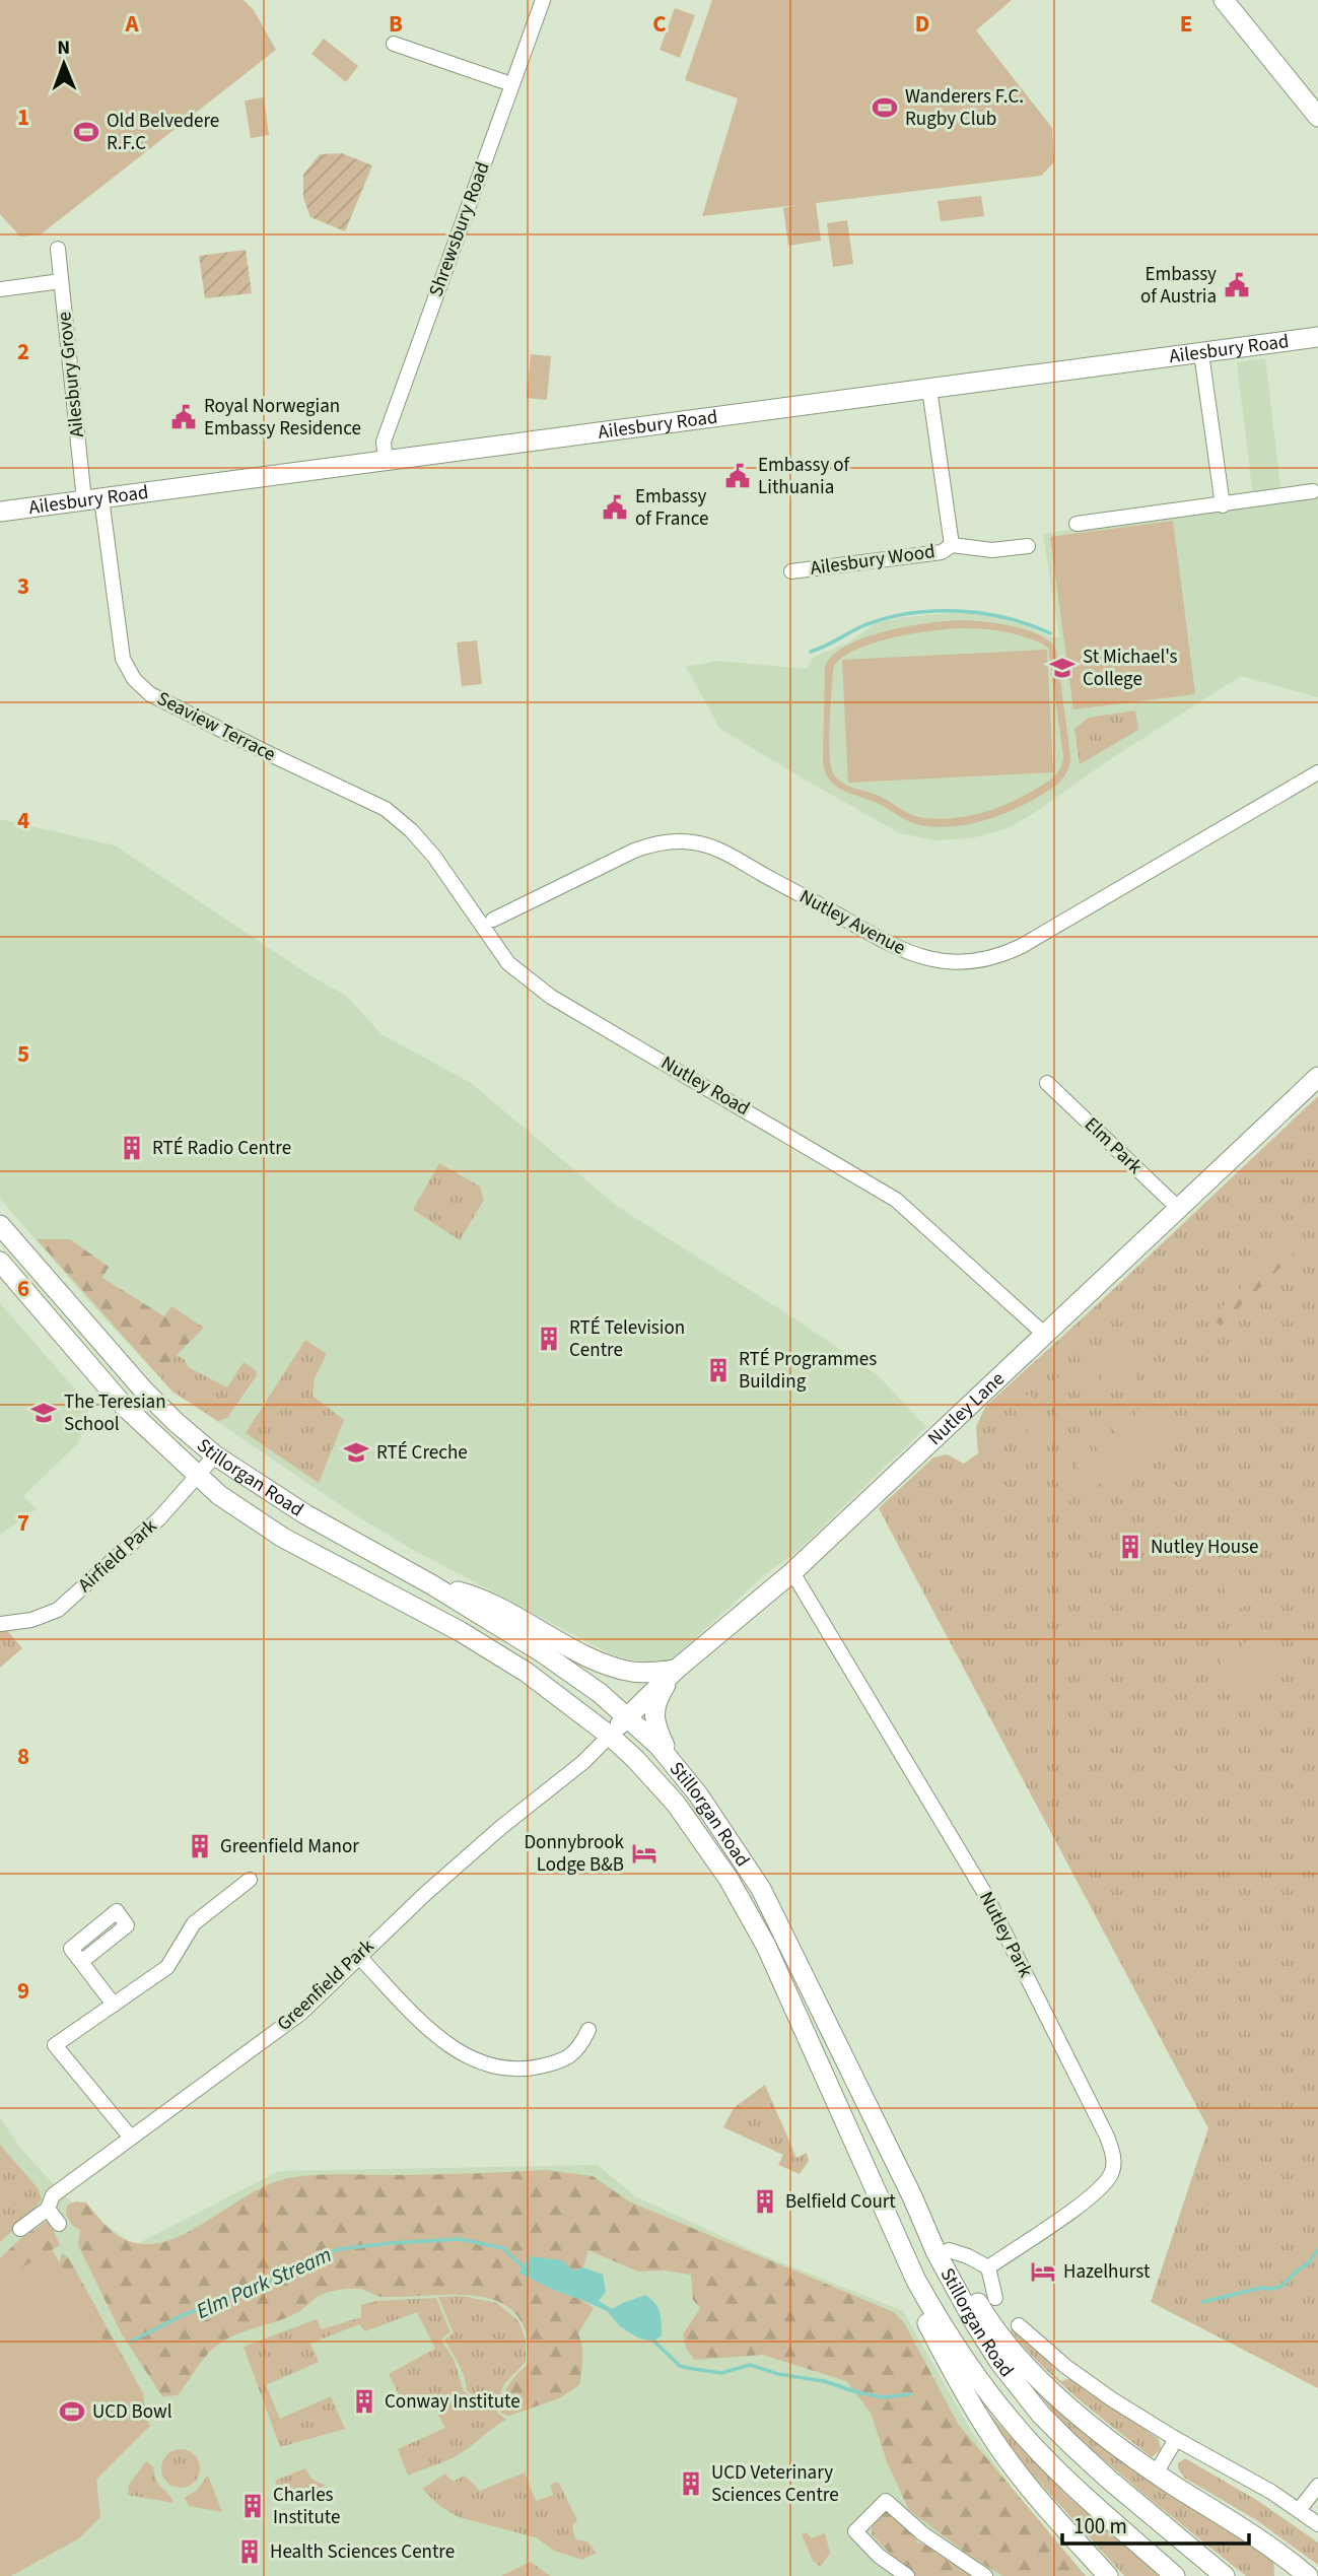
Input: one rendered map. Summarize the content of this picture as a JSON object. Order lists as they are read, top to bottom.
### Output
{
  "streets": {
    "main road": ["Ailesbury Road", "Nutley Lane", "Stillorgan Road"],
    "street": [
      "Shrewsbury Road",
      "Ailesbury Grove",
      "Ailesbury Wood",
      "Seaview Terrace",
      "Nutley Avenue",
      "Nutley Road",
      "Elm Park",
      "Airfield Park",
      "Nutley Park",
      "Greenfield Park"
    ]
  },
  "crossings": [
    ["Shrewsbury Road", "Ailesbury Road"],
    ["Ailesbury Road", "Ailesbury Grove"],
    ["Ailesbury Road", "Ailesbury Wood"],
    ["Ailesbury Road", "Seaview Terrace"],
    ["Ailesbury Grove", "Seaview Terrace"],
    ["Seaview Terrace", "Nutley Road"],
    ["Nutley Road", "Nutley Lane"],
    ["Elm Park", "Nutley Lane"],
    ["Nutley Lane", "Stillorgan Road"],
    ["Nutley Lane", "Nutley Park"],
    ["Nutley Lane", "Greenfield Park"],
    ["Stillorgan Road", "Airfield Park"],
    ["Stillorgan Road", "Greenfield Park"]
  ],
  "water": ["Elm Park Stream"],
  "places": {
    "sports": ["Wanderers F.C. Rugby Club", "Old Belvedere R.F.C", "UCD Bowl"],
    "public building": [
      "Embassy of Austria",
      "Royal Norwegian Embassy Residence",
      "Embassy of Lithuania",
      "Embassy of France"
    ],
    "school or university": ["St Michael's College", "The Teresian School", "RTÉ Creche"],
    "building": [
      "RTÉ Radio Centre",
      "RTÉ Television Centre",
      "RTÉ Programmes Building",
      "Nutley House",
      "Greenfield Manor",
      "Belfield Court",
      "Conway Institute",
      "UCD Veterinary Sciences Centre",
      "Charles Institute",
      "Health Sciences Centre"
    ],
    "hotel": ["Donnybrook Lodge B&B", "Hazelhurst"]
  },
  "scale_bar": "100 m",
  "north": "top",
  "grid": {
    "columns": [
      "A",
      "B",
      "C",
      "D",
      "E"
    ],
    "rows": [
      "1",
      "2",
      "3",
      "4",
      "5",
      "6",
      "7",
      "8",
      "9"
    ]
  }
}
